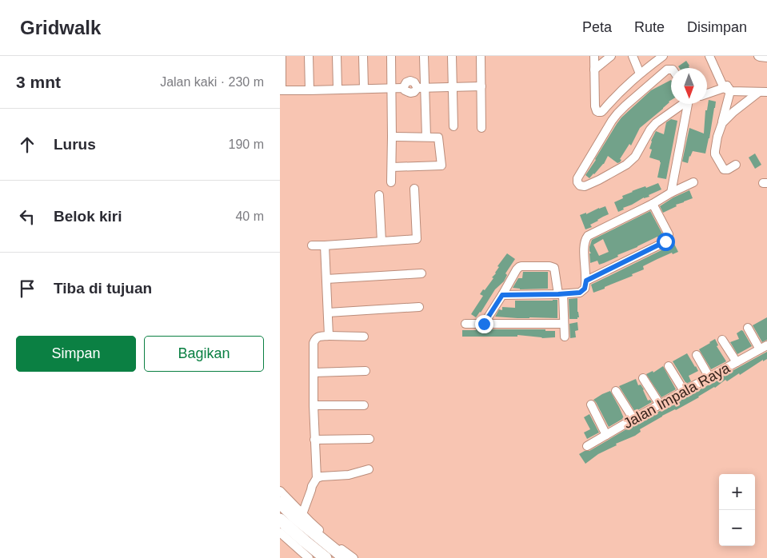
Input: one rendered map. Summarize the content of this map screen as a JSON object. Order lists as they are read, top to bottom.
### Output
{
  "streets": {
    "street": ["Jalan Impala Raya"]
  },
  "north": "bottom",
  "page": {
    "header": "Gridwalk",
    "nav": ["Peta", "Rute", "Disimpan"],
    "heading": ["3 mnt", "Jalan kaki · 230 m"],
    "list": [
      ["Lurus", "190 m"],
      ["Belok kiri", "40 m"],
      "Tiba di tujuan"
    ],
    "buttons": ["Simpan", "Bagikan"],
    "map_buttons": ["+", "−"]
  }
}
